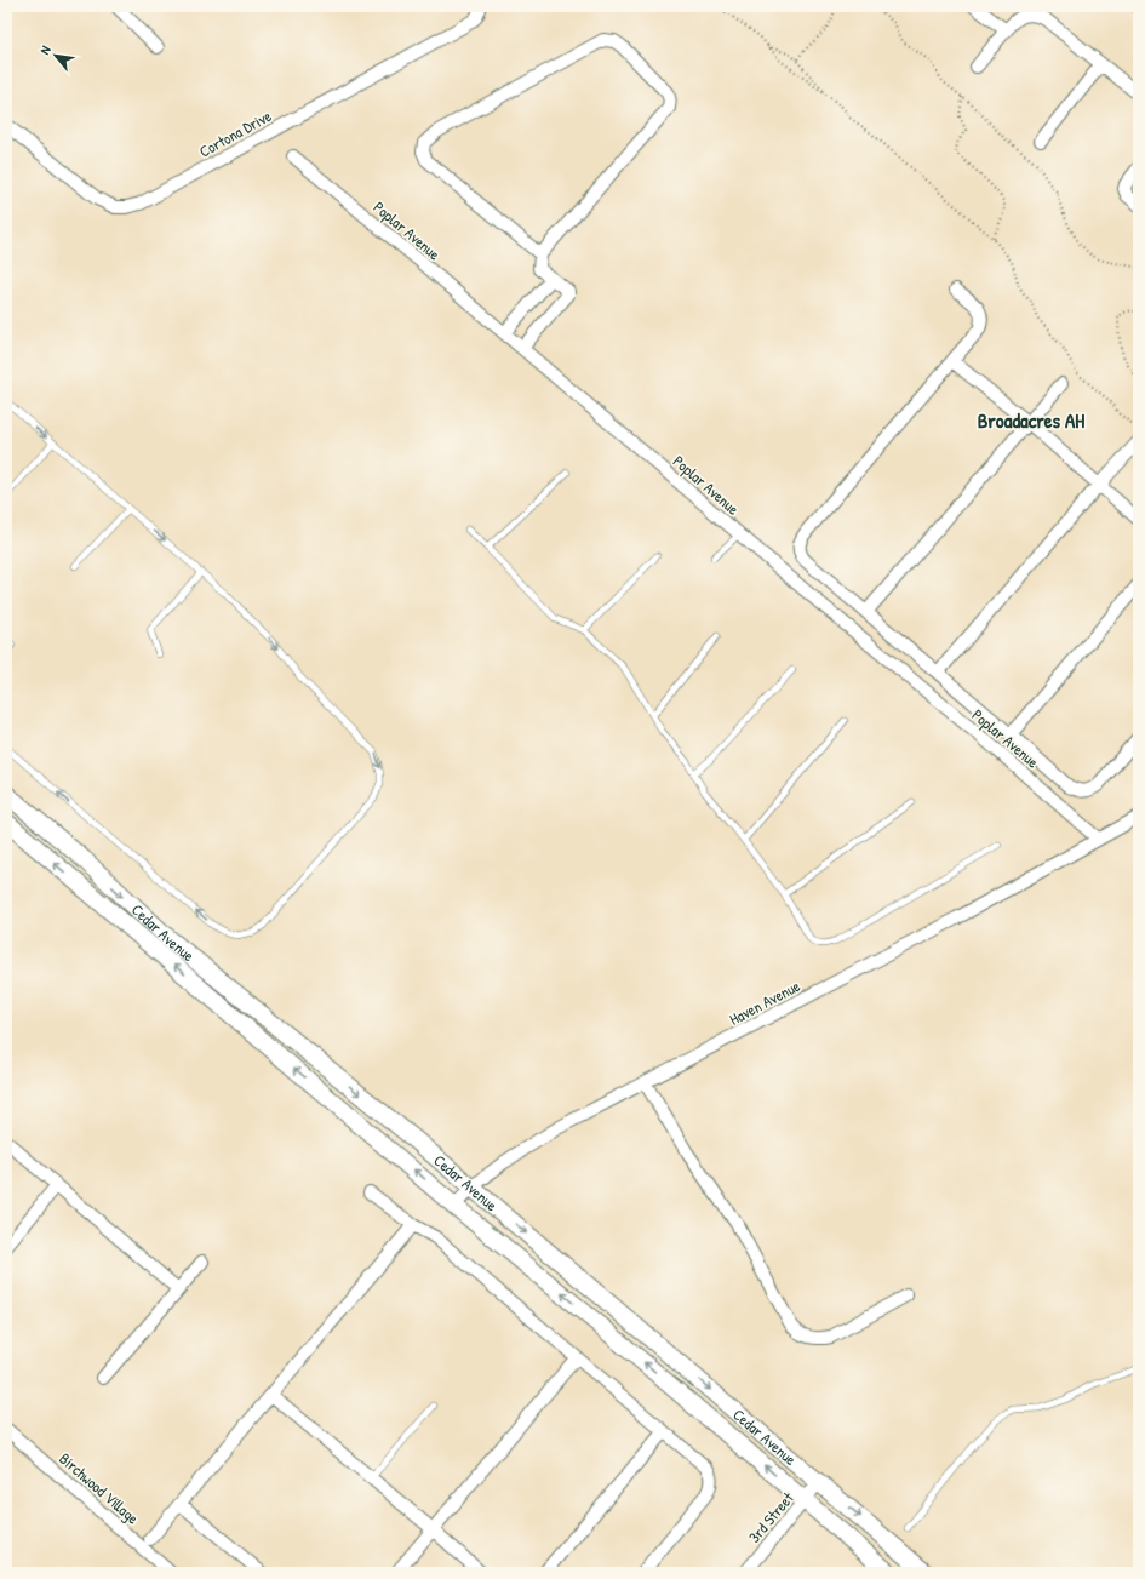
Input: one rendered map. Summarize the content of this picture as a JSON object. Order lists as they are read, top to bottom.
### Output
{
  "streets": {
    "main road": ["Cedar Avenue"],
    "street": [
      "Cortona Drive",
      "Poplar Avenue",
      "Haven Avenue",
      "Birchwood Village",
      "3rd Street"
    ]
  },
  "crossings": [
    ["Poplar Avenue", "Haven Avenue"],
    ["Cedar Avenue", "Haven Avenue"],
    ["Cedar Avenue", "3rd Street"]
  ],
  "districts": ["Broadacres AH"],
  "north": "top left"
}
